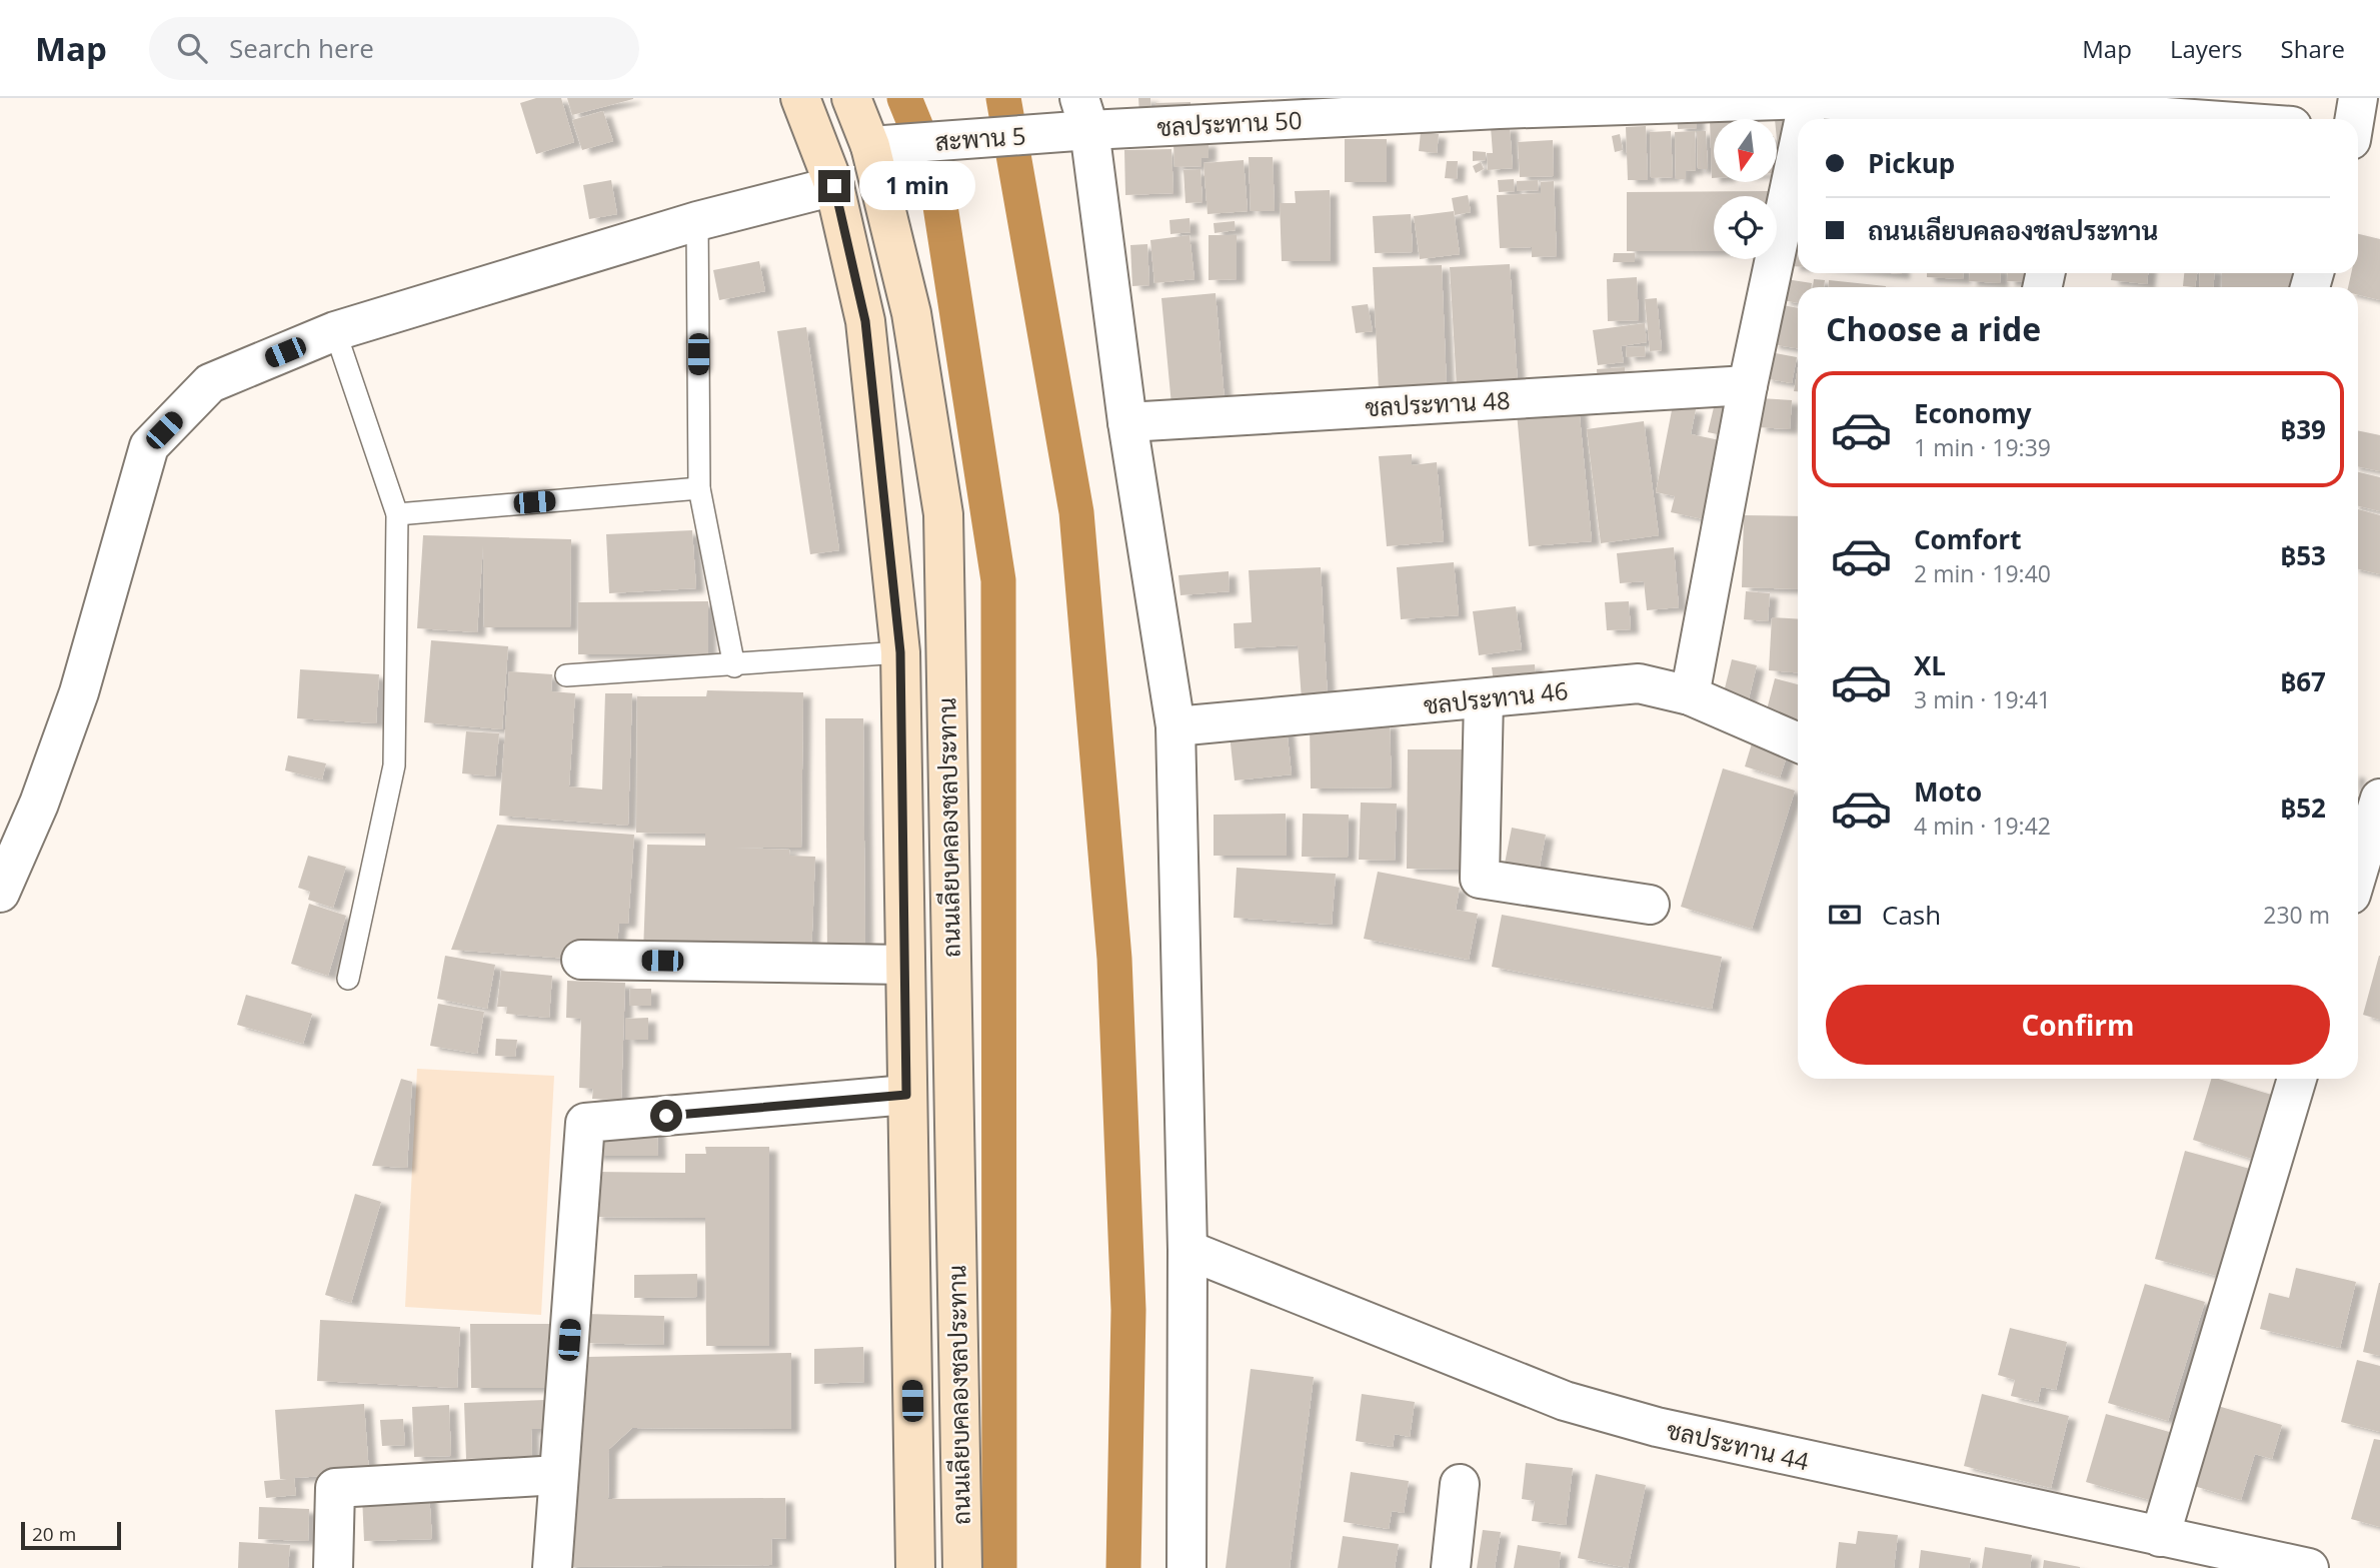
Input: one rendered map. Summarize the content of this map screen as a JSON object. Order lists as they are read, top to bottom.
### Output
{
  "streets": {
    "street": [
      "ชลประทาน 50",
      "สะพาน 5",
      "ชลประทาน 48",
      "ชลประทาน 46",
      "ถนนเลียบคลองชลประทาน",
      "ชลประทาน 44"
    ]
  },
  "crossings": [
    ["ชลประทาน 50", "สะพาน 5"],
    ["สะพาน 5", "ถนนเลียบคลองชลประทาน"]
  ],
  "scale_bar": "20 m",
  "north": "bottom",
  "page": {
    "header": "Map",
    "search": "Search here",
    "nav": ["Map", "Layers", "Share"],
    "banner": ["Pickup", "ถนนเลียบคลองชลประทาน"],
    "bubble": "1 min",
    "heading": "Choose a ride",
    "list": [
      {
        "name": "Economy",
        "note": "1 min · 19:39",
        "value": "฿39"
      },
      {
        "name": "Comfort",
        "note": "2 min · 19:40",
        "value": "฿53"
      },
      {
        "name": "XL",
        "note": "3 min · 19:41",
        "value": "฿67"
      },
      {
        "name": "Moto",
        "note": "4 min · 19:42",
        "value": "฿52"
      }
    ],
    "pay": ["Cash", "230 m"],
    "buttons": "Confirm",
    "scale": "20 m"
  }
}
